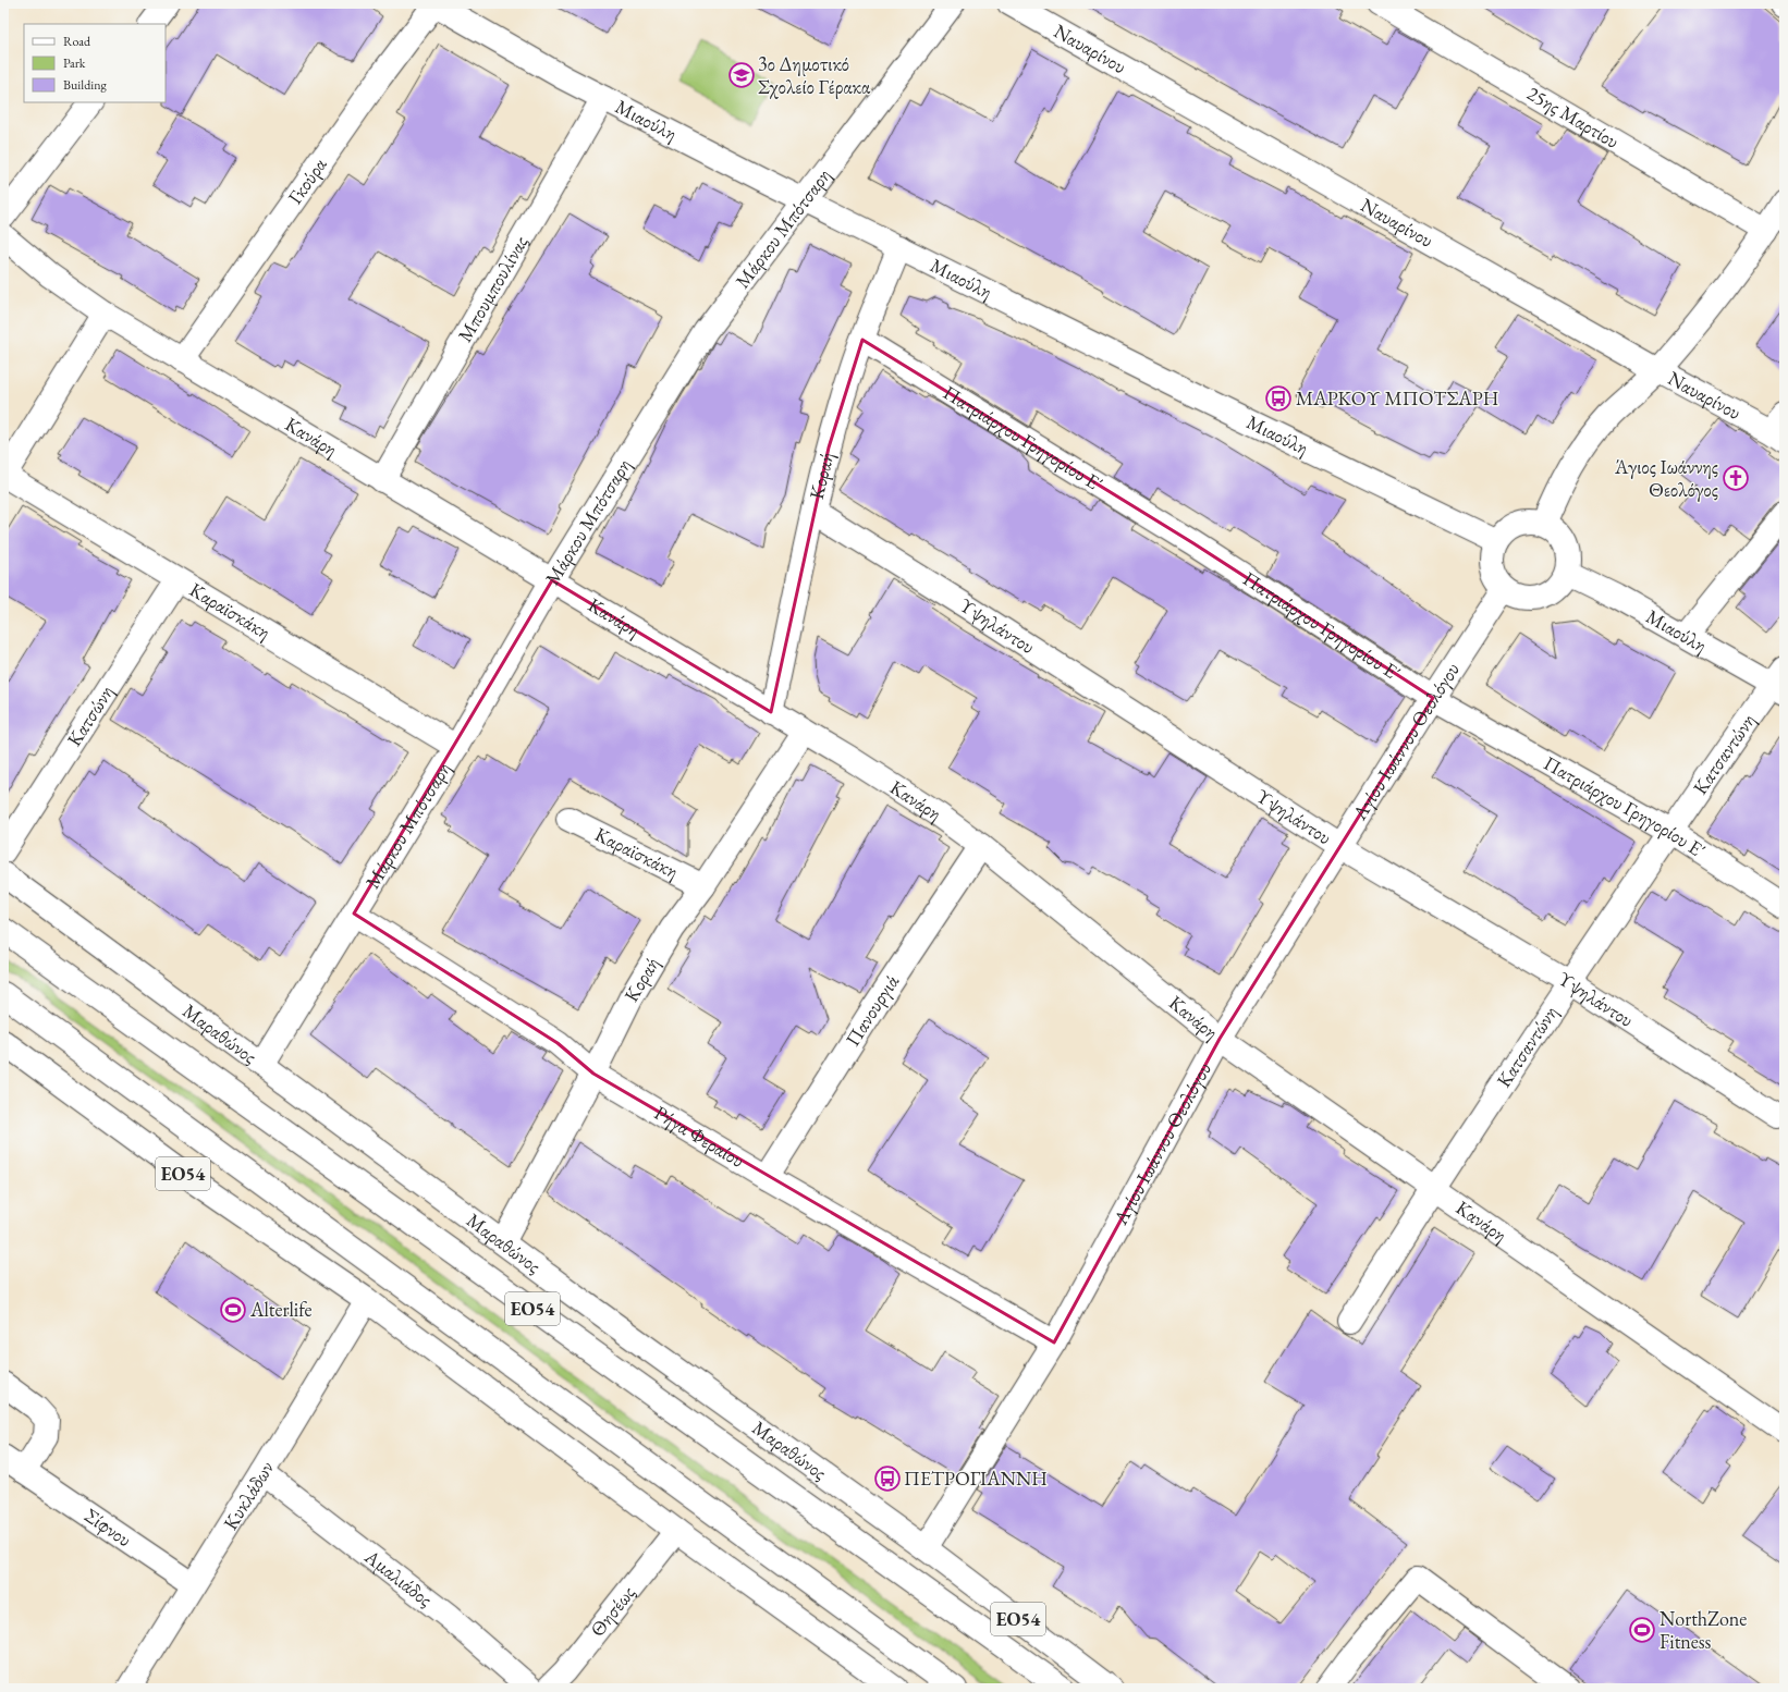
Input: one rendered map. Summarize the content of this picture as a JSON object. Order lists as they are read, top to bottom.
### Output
{
  "streets": {
    "street": [
      "Ναυαρίνου",
      "25ης Μαρτίου",
      "Μιαούλη",
      "Γκούρα",
      "Μάρκου Μπότσαρη",
      "Μπουμπουλίνας",
      "Κανάρη",
      "Πατριάρχου Γρηγορίου Ε΄",
      "Κοραή",
      "Καραϊσκάκη",
      "Υψηλάντου",
      "Κατσώνη",
      "Αγίου Ιωάννου Θεολόγου",
      "Κατσαντώνη",
      "Πανουργιά",
      "Μαραθώνος",
      "Ρήγα Φεραίου",
      "ΕΟ54",
      "Κυκλάδων",
      "Σίφνου",
      "Αμαλιάδος",
      "Θησέως"
    ]
  },
  "crossings": [
    ["Μιαούλη", "Γκούρα"],
    ["Μιαούλη", "Μάρκου Μπότσαρη"],
    ["Μιαούλη", "Μπουμπουλίνας"],
    ["Μιαούλη", "Κοραή"],
    ["Μιαούλη", "Αγίου Ιωάννου Θεολόγου"],
    ["Μιαούλη", "Κατσαντώνη"],
    ["Γκούρα", "Κανάρη"],
    ["Μάρκου Μπότσαρη", "Κανάρη"],
    ["Μάρκου Μπότσαρη", "Καραϊσκάκη"],
    ["Μάρκου Μπότσαρη", "Μαραθώνος"],
    ["Μάρκου Μπότσαρη", "Ρήγα Φεραίου"],
    ["Μπουμπουλίνας", "Κανάρη"],
    ["Κανάρη", "Κοραή"],
    ["Κανάρη", "Αγίου Ιωάννου Θεολόγου"],
    ["Κανάρη", "Κατσαντώνη"],
    ["Κανάρη", "Πανουργιά"],
    ["Πατριάρχου Γρηγορίου Ε΄", "Κοραή"],
    ["Πατριάρχου Γρηγορίου Ε΄", "Αγίου Ιωάννου Θεολόγου"],
    ["Πατριάρχου Γρηγορίου Ε΄", "Κατσαντώνη"],
    ["Κοραή", "Καραϊσκάκη"],
    ["Κοραή", "Υψηλάντου"],
    ["Κοραή", "Μαραθώνος"],
    ["Κοραή", "Ρήγα Φεραίου"],
    ["Καραϊσκάκη", "Κατσώνη"],
    ["Υψηλάντου", "Αγίου Ιωάννου Θεολόγου"],
    ["Υψηλάντου", "Κατσαντώνη"],
    ["Αγίου Ιωάννου Θεολόγου", "Μαραθώνος"],
    ["Αγίου Ιωάννου Θεολόγου", "Ρήγα Φεραίου"],
    ["Πανουργιά", "Ρήγα Φεραίου"],
    ["ΕΟ54", "Κυκλάδων"],
    ["ΕΟ54", "Θησέως"],
    ["Κυκλάδων", "Σίφνου"],
    ["Κυκλάδων", "Αμαλιάδος"]
  ],
  "places": {
    "school or university": ["3ο Δημοτικό Σχολείο Γέρακα"],
    "bus stop": ["ΜΑΡΚΟΥ ΜΠΟΤΣΑΡΗ", "ΠΕΤΡΟΓΙΑΝΝΗ"],
    "church": ["Άγιος Ιωάννης Θεολόγος"],
    "sports": ["Alterlife", "NorthZone Fitness"]
  },
  "legend": ["Road", "Park", "Building"]
}
